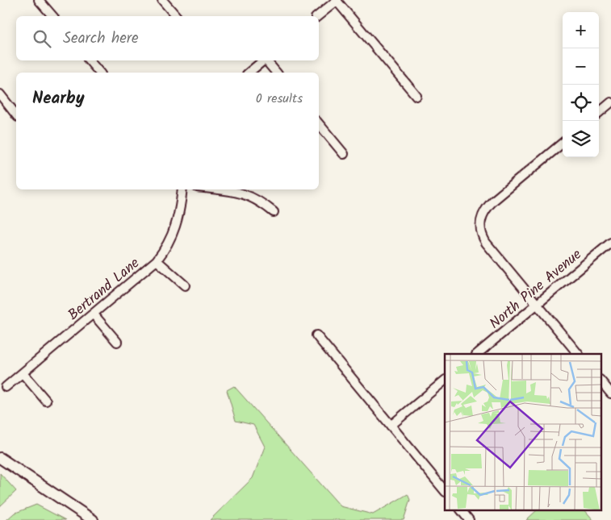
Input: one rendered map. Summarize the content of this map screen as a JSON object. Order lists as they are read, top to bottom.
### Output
{
  "streets": {
    "street": ["Bertrand Lane", "North Pine Avenue"]
  },
  "page": {
    "map_buttons": ["+", "−"],
    "search": "Search here",
    "heading": ["Nearby", "0 results"]
  }
}
